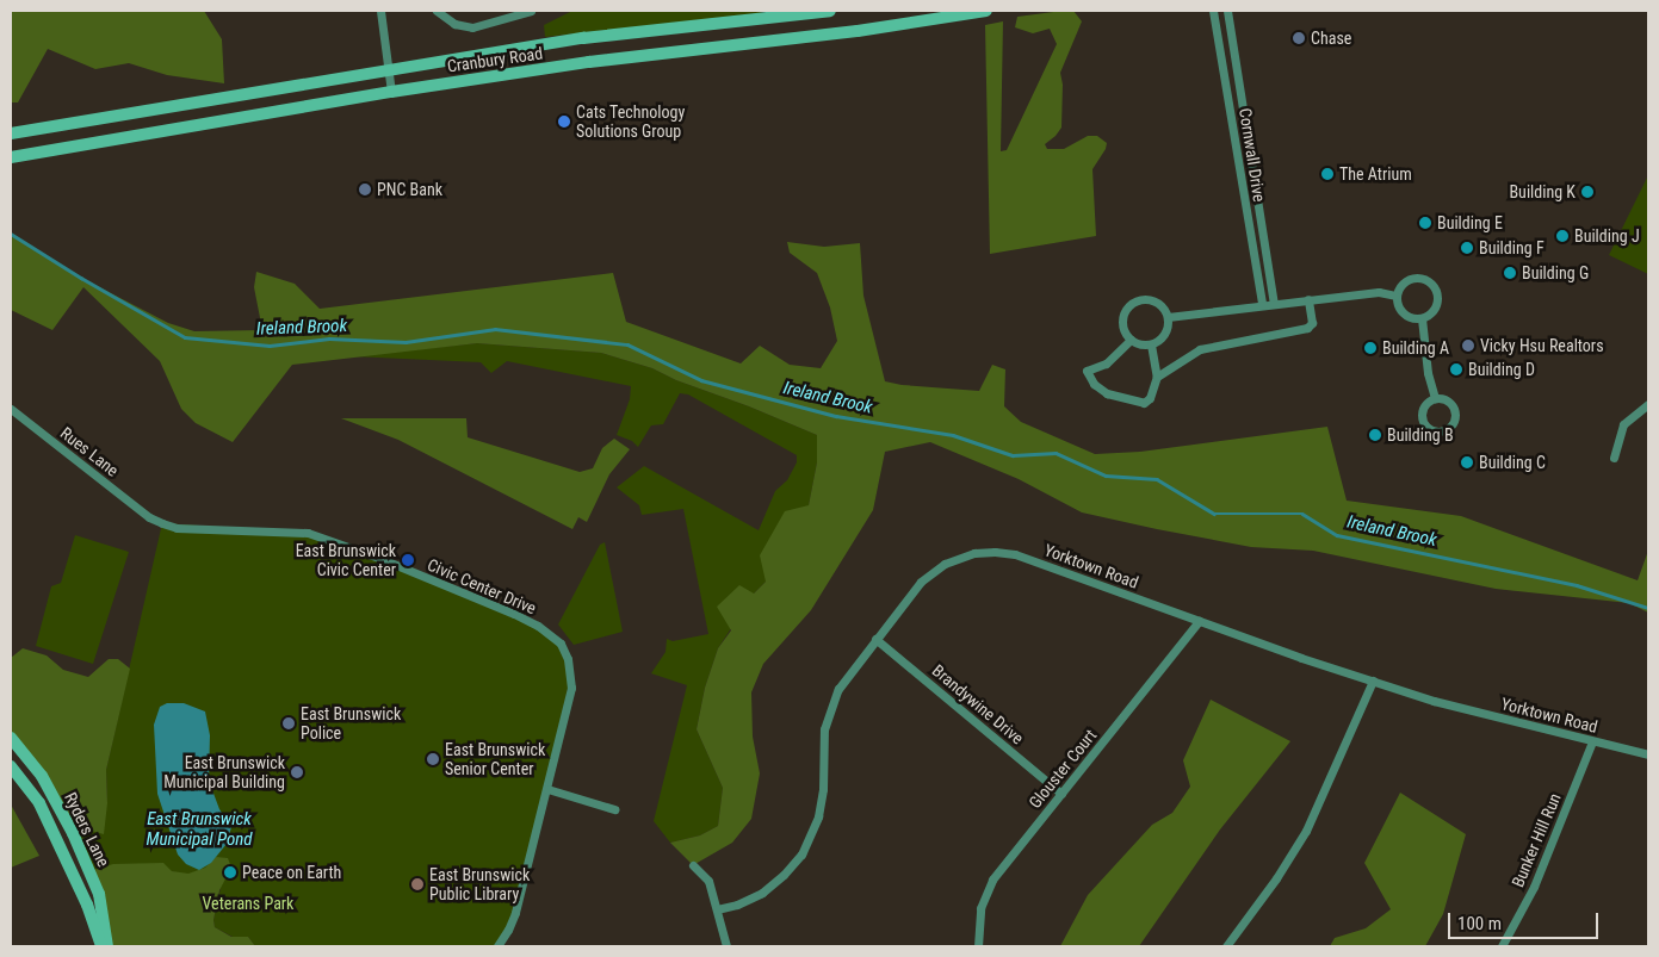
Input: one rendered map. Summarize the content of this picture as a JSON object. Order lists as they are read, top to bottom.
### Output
{
  "streets": {
    "main road": ["Cranbury Road", "Ryders Lane"],
    "street": [
      "Cornwall Drive",
      "Rues Lane",
      "Yorktown Road",
      "Civic Center Drive",
      "Brandywine Drive",
      "Glouster Court",
      "Bunker Hill Run"
    ]
  },
  "crossings": [
    ["Rues Lane", "Civic Center Drive"],
    ["Yorktown Road", "Brandywine Drive"],
    ["Yorktown Road", "Glouster Court"],
    ["Yorktown Road", "Bunker Hill Run"],
    ["Brandywine Drive", "Glouster Court"]
  ],
  "water": ["Ireland Brook", "East Brunswick Municipal Pond"],
  "parks": ["Veterans Park"],
  "places": [
    "Chase",
    "Cats Technology Solutions Group",
    "The Atrium",
    "PNC Bank",
    "Building K",
    "Building E",
    "Building J",
    "Building F",
    "Building G",
    "Vicky Hsu Realtors",
    "Building A",
    "Building D",
    "Building B",
    "Building C",
    "East Brunswick Civic Center",
    "East Brunswick Police",
    "East Brunswick Senior Center",
    "East Brunswick Municipal Building",
    "Peace on Earth",
    "East Brunswick Public Library"
  ],
  "scale_bar": "100 m"
}
